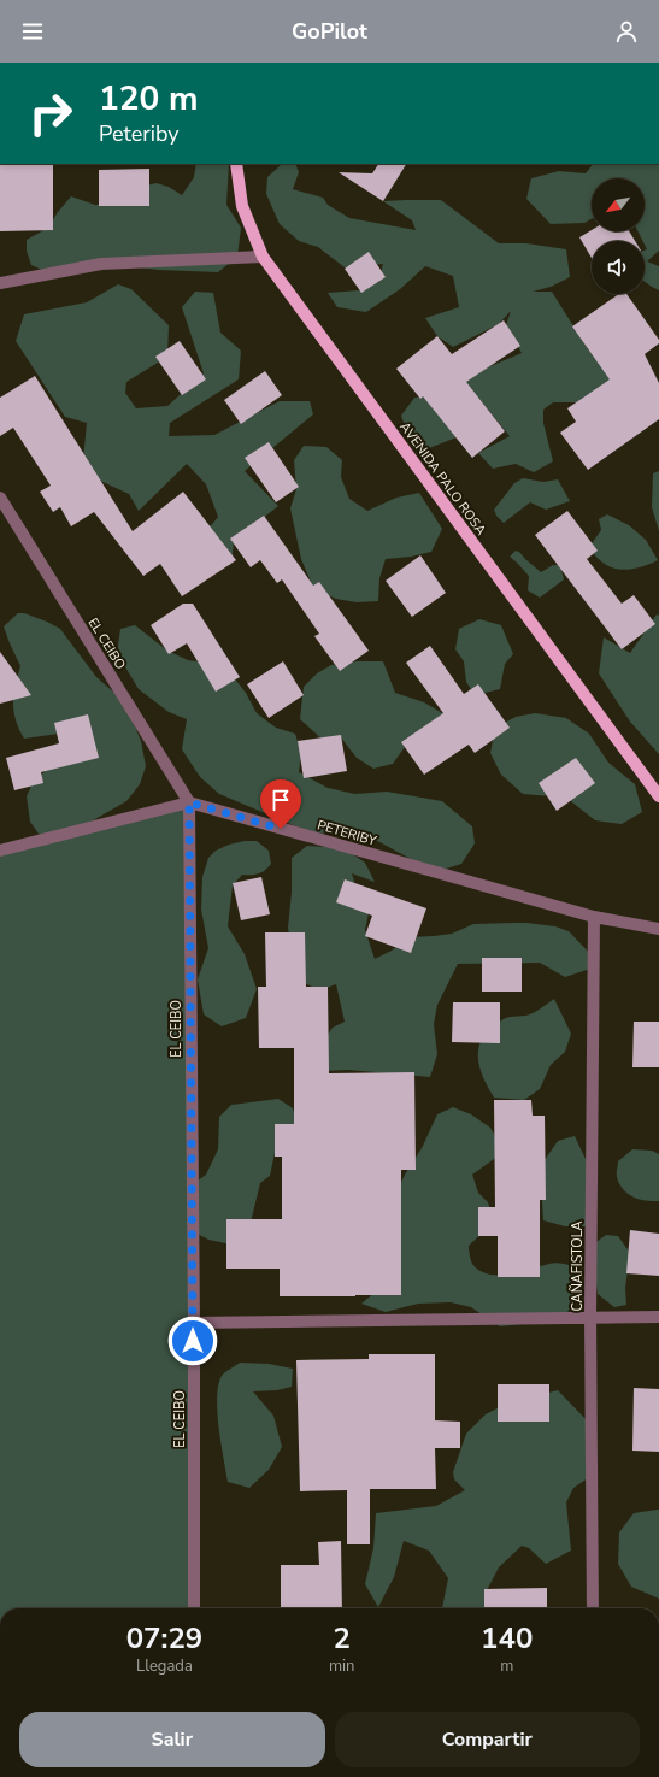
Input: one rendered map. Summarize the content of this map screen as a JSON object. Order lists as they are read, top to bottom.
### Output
{
  "streets": {
    "main road": ["AVENIDA PALO ROSA"],
    "street": ["EL CEIBO", "PETERIBY", "CAÑAFISTOLA"]
  },
  "crossings": [
    ["EL CEIBO", "PETERIBY"],
    ["PETERIBY", "CAÑAFISTOLA"]
  ],
  "north": "bottom left",
  "page": {
    "header": "GoPilot",
    "turn": ["120 m", "Peteriby"],
    "eta": [
      "07:29",
      "Llegada",
      "2",
      "min",
      "140",
      "m"
    ],
    "buttons": ["Salir", "Compartir"]
  }
}
